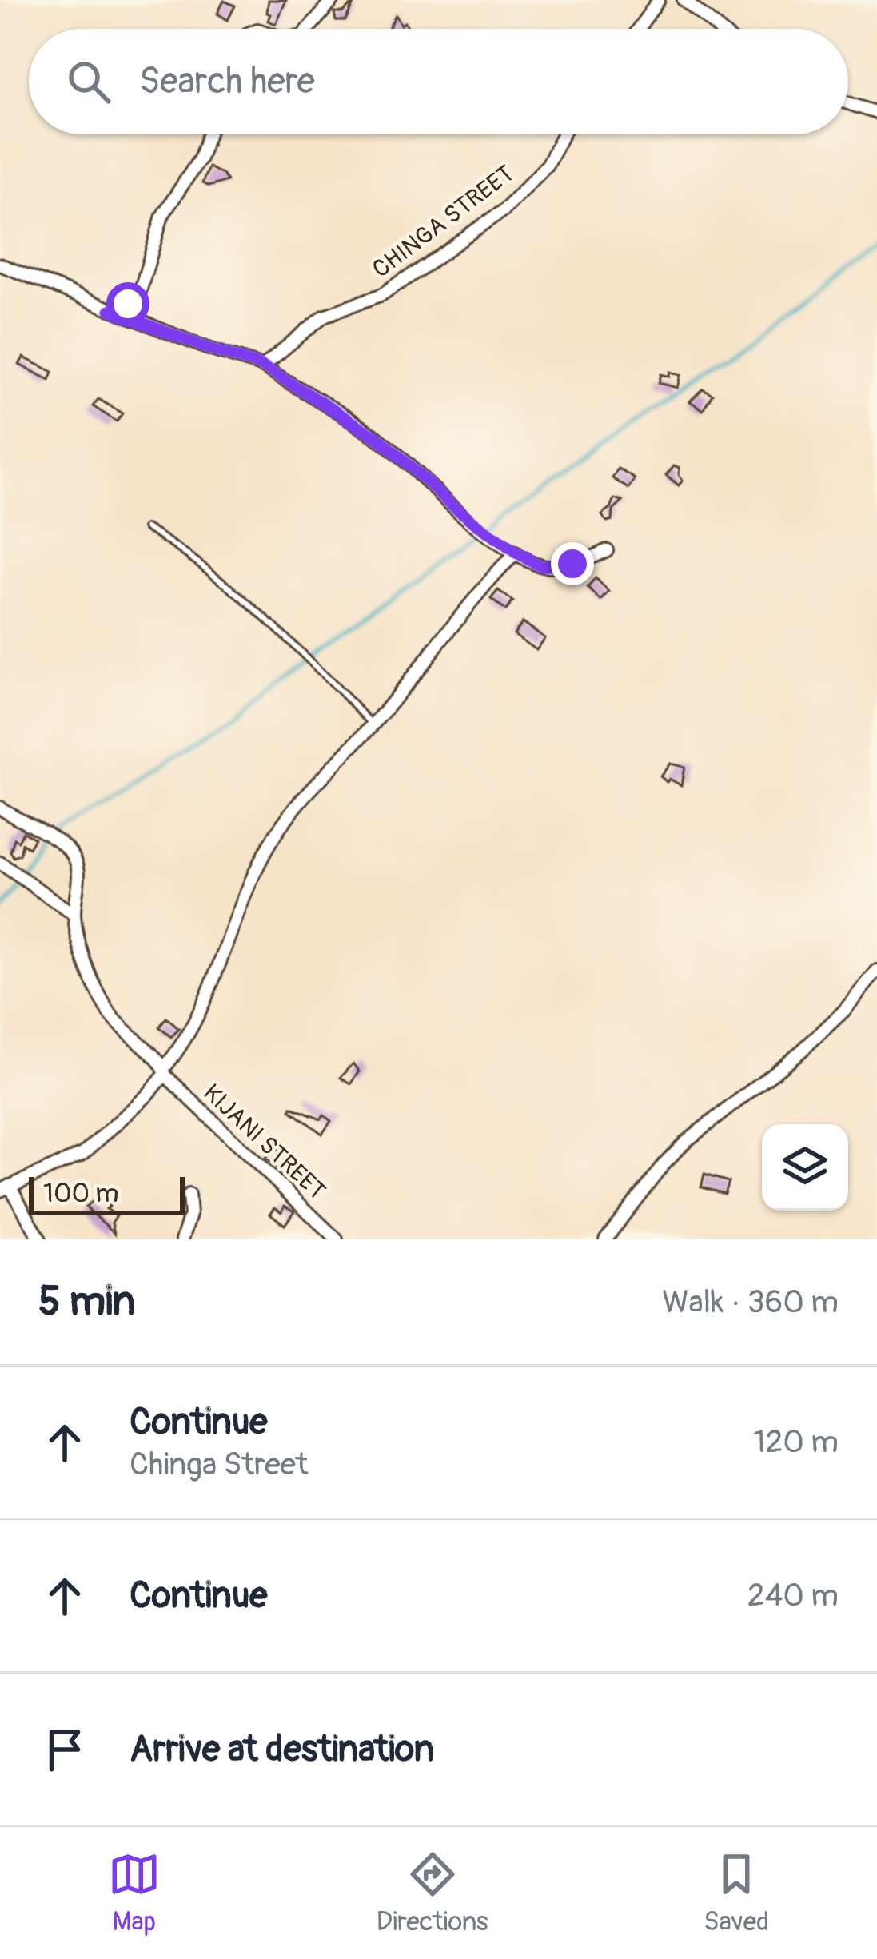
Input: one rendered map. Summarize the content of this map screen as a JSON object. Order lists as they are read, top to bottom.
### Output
{
  "streets": {
    "street": ["CHINGA STREET", "KIJANI STREET"]
  },
  "scale_bar": "100 m",
  "page": {
    "search": "Search here",
    "scale": "100 m",
    "heading": ["5 min", "Walk · 360 m"],
    "list": [
      ["Continue", "Chinga Street", "120 m"],
      ["Continue", "240 m"],
      "Arrive at destination"
    ],
    "nav": ["Map", "Directions", "Saved"]
  }
}
